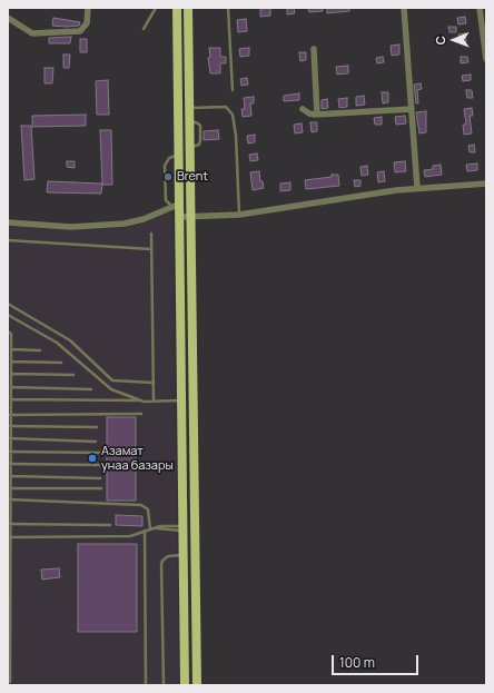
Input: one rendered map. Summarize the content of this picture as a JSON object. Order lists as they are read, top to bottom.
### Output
{
  "places": ["Brent", "Азамат унаа базары"],
  "scale_bar": "100 m",
  "north": "left"
}
